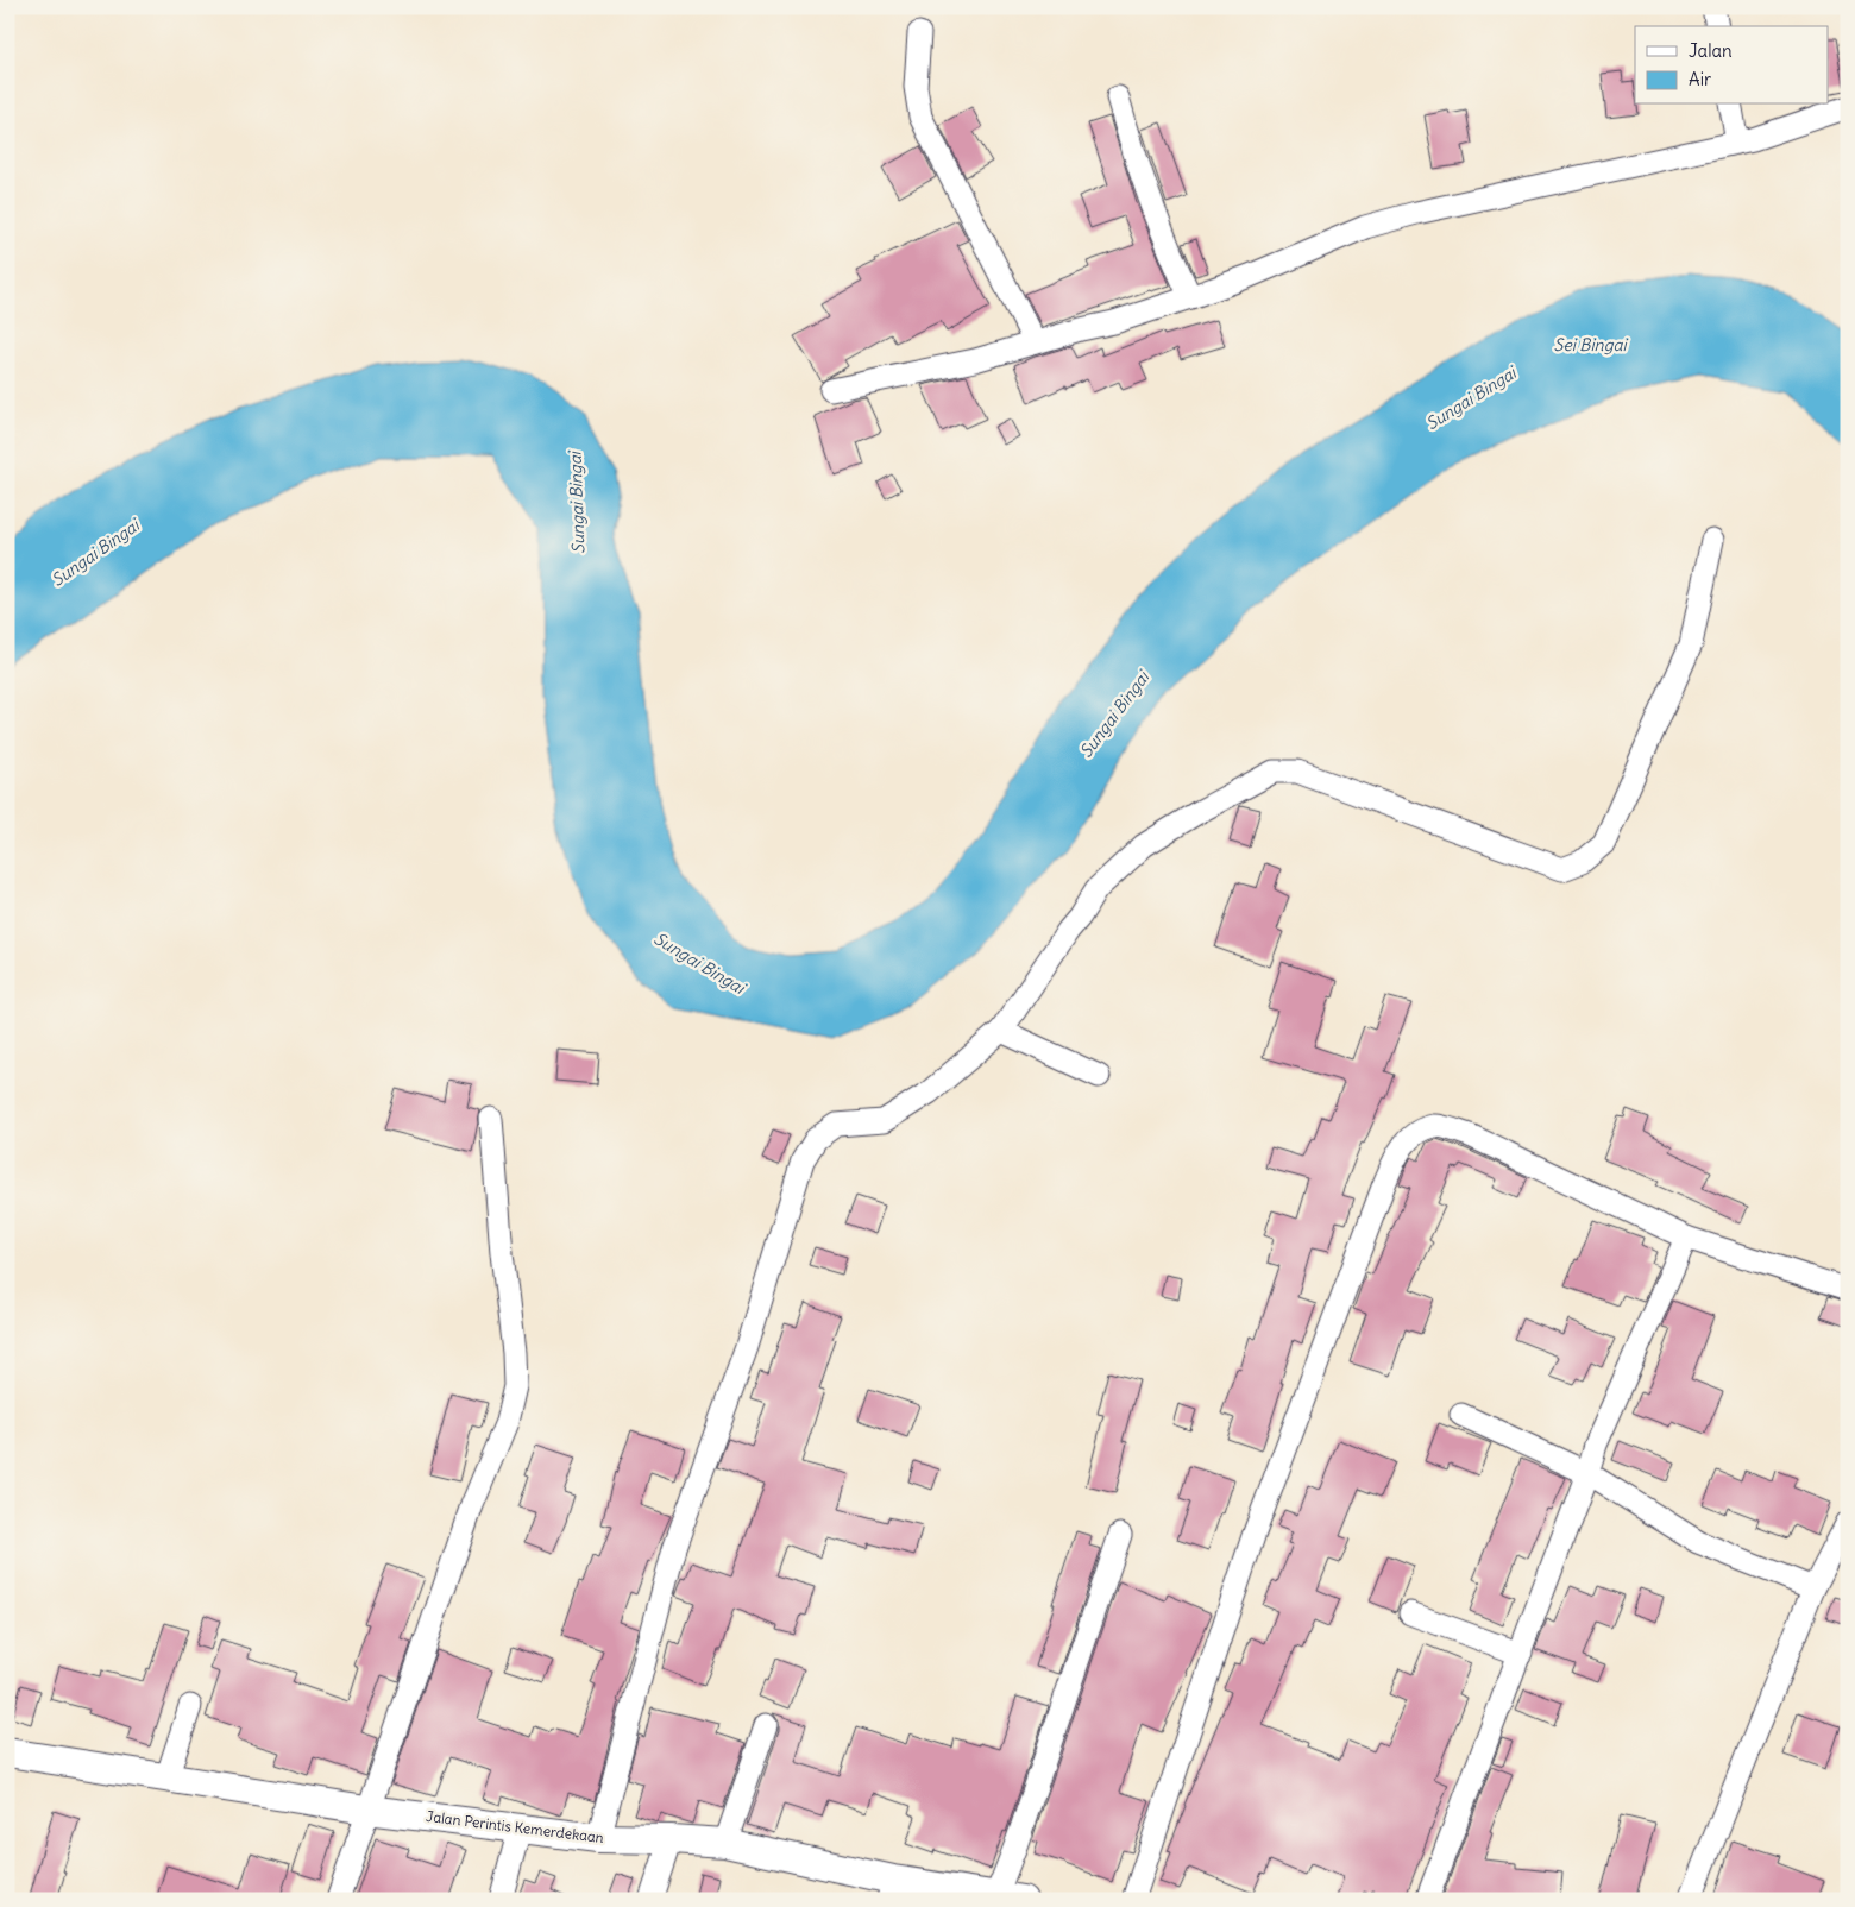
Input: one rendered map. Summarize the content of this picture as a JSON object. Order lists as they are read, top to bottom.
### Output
{
  "streets": {
    "street": ["Jalan Perintis Kemerdekaan"]
  },
  "water": ["Sei Bingai", "Sungai Bingai"],
  "legend": ["Jalan", "Air"]
}
